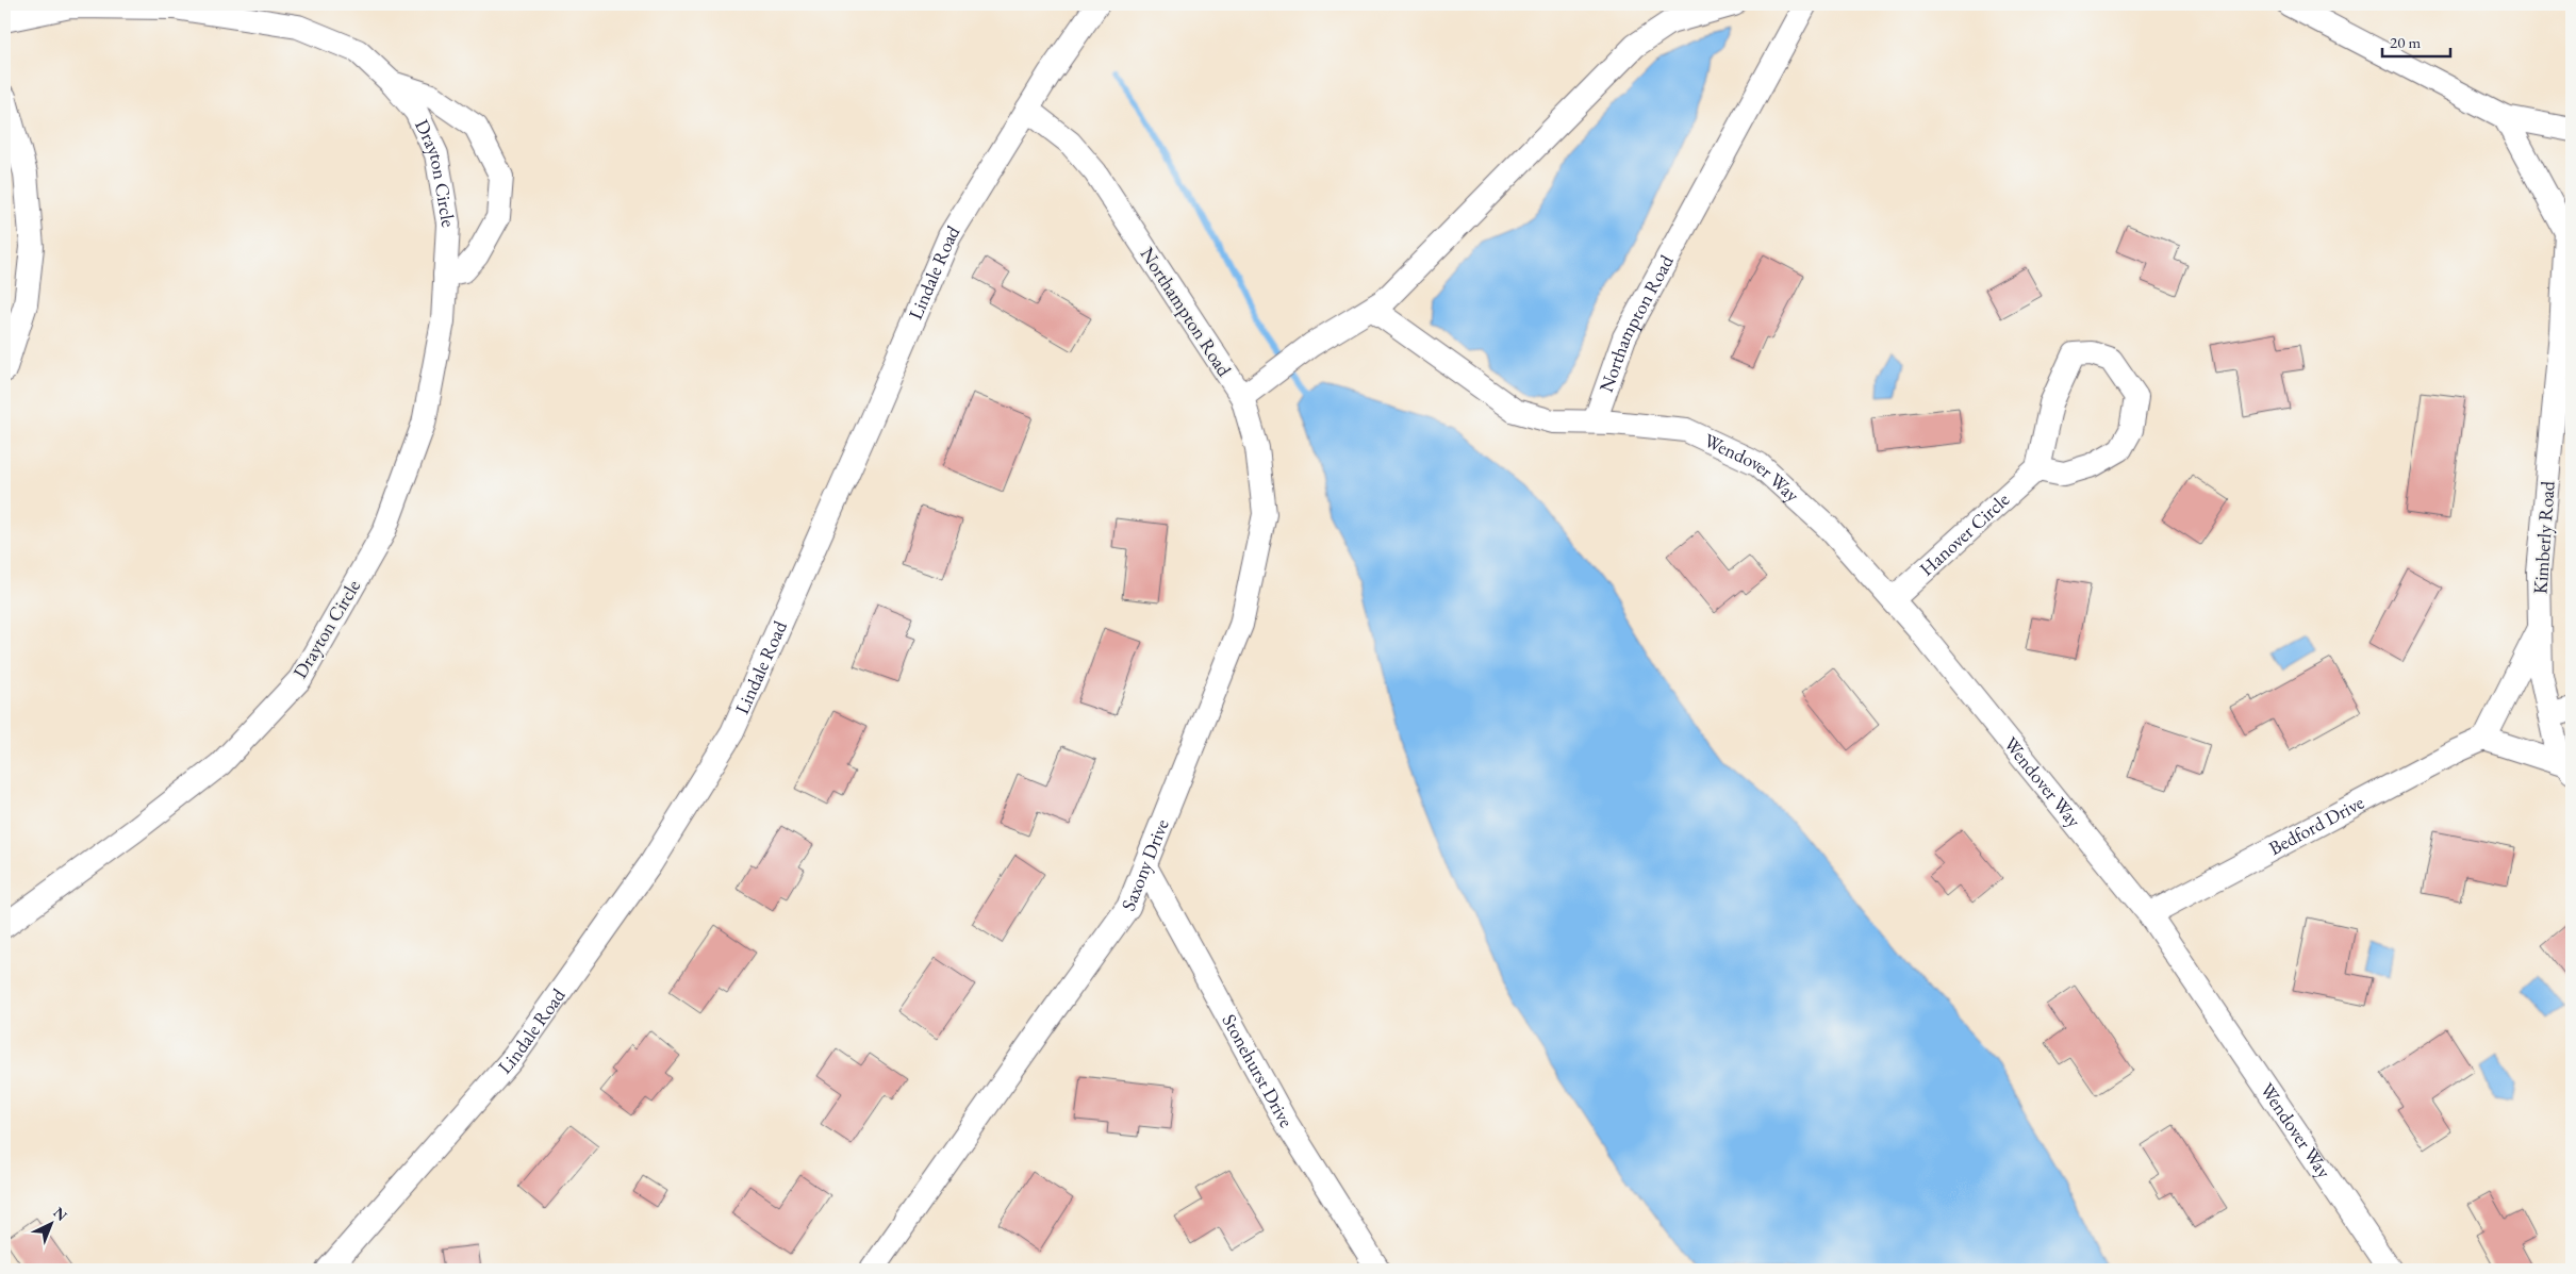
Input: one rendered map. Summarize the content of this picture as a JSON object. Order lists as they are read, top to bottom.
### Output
{
  "streets": {
    "street": [
      "Drayton Circle",
      "Lindale Road",
      "Northampton Road",
      "Wendover Way",
      "Hanover Circle",
      "Kimberly Road",
      "Bedford Drive",
      "Saxony Drive",
      "Stonehurst Drive"
    ]
  },
  "crossings": [
    ["Lindale Road", "Northampton Road"],
    ["Northampton Road", "Wendover Way"],
    ["Northampton Road", "Saxony Drive"],
    ["Wendover Way", "Hanover Circle"],
    ["Wendover Way", "Bedford Drive"],
    ["Saxony Drive", "Stonehurst Drive"]
  ],
  "scale_bar": "20 m",
  "north": "top right"
}
